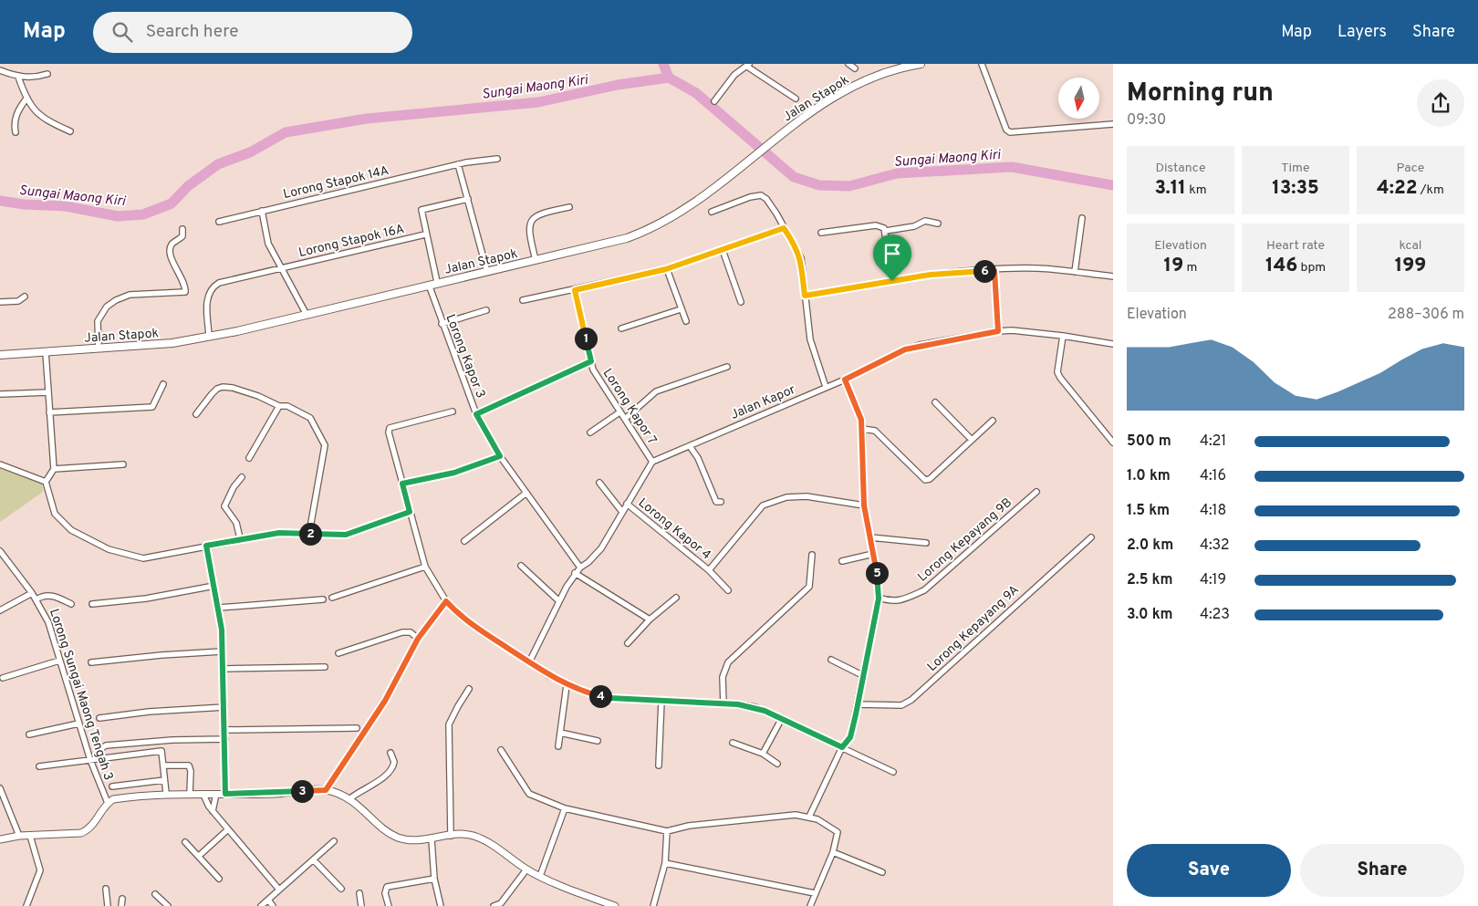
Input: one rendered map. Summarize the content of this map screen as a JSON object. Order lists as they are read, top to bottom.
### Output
{
  "streets": {
    "main road": ["Jalan Stapok"],
    "street": [
      "Lorong Stapok 14A",
      "Lorong Stapok 16A",
      "Lorong Kapor 3",
      "Jalan Kapor",
      "Lorong Kapor 7",
      "Lorong Kapor 4",
      "Lorong Kepayang 9B",
      "Lorong Kepayang 9A",
      "Lorong Sungai Maong Tengah 3"
    ]
  },
  "crossings": [
    ["Jalan Stapok", "Lorong Stapok 16A"],
    ["Jalan Stapok", "Lorong Kapor 3"],
    ["Jalan Kapor", "Lorong Kapor 7"]
  ],
  "water": ["Sungai Maong Kiri"],
  "north": "bottom",
  "page": {
    "header": "Map",
    "search": "Search here",
    "nav": ["Map", "Layers", "Share"],
    "heading": ["Morning run", "09:30"],
    "stats": [
      ["Distance", "3.11 km"],
      ["Time", "13:35"],
      ["Pace", "4:22 /km"],
      ["Elevation", "19 m"],
      ["Heart rate", "146 bpm"],
      ["kcal", "199"]
    ],
    "pins": [
      "6",
      "1",
      "2",
      "5",
      "4",
      "3"
    ],
    "chart": ["Elevation", "288–306 m"],
    "list": [
      {
        "name": "500 m",
        "note": "4:21"
      },
      {
        "name": "1.0 km",
        "note": "4:16"
      },
      {
        "name": "1.5 km",
        "note": "4:18"
      },
      {
        "name": "2.0 km",
        "note": "4:32"
      },
      {
        "name": "2.5 km",
        "note": "4:19"
      },
      {
        "name": "3.0 km",
        "note": "4:23"
      }
    ],
    "buttons": ["Save", "Share"]
  }
}
